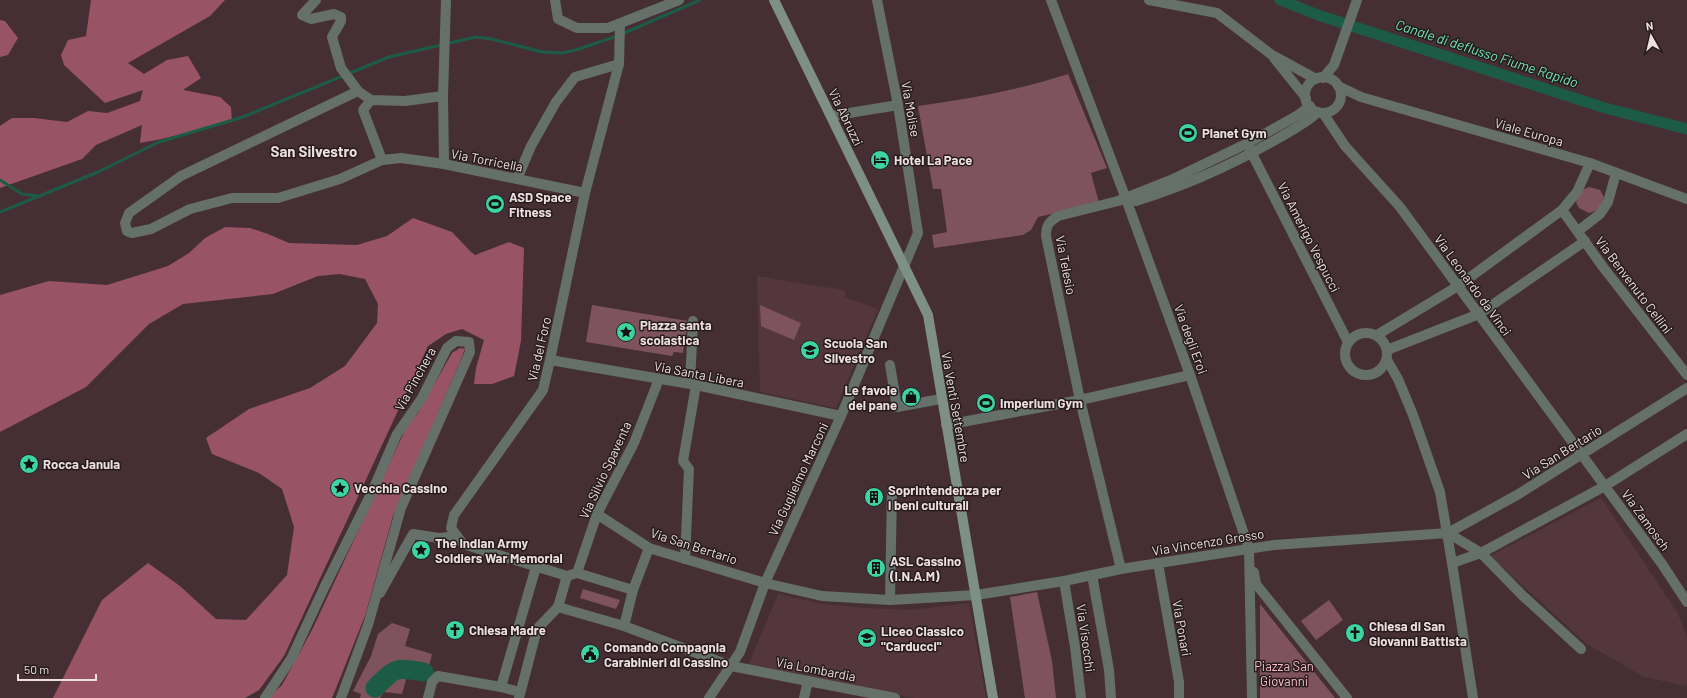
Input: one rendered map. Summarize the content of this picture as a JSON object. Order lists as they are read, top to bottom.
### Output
{
  "streets": {
    "main road": ["Via Abruzzi", "Via Venti Settembre"],
    "street": [
      "Via Molise",
      "Viale Europa",
      "Via Torricella",
      "Via Amerigo Vespucci",
      "Via Telesio",
      "Via Leonardo da Vinci",
      "Via Benvenuto Cellini",
      "Via degli Eroi",
      "Via del Foro",
      "Via Santa Libera",
      "Via Pinchera",
      "Via San Bertario",
      "Via Silvio Spaventa",
      "Via Guglielmo Marconi",
      "Via Zamosch",
      "Via Vincenzo Grosso",
      "Via Ponari",
      "Via Visocchi",
      "Via Lombardia"
    ]
  },
  "crossings": [
    ["Via Molise", "Via Abruzzi"],
    ["Via Molise", "Via Venti Settembre"],
    ["Via Molise", "Via Guglielmo Marconi"],
    ["Via Abruzzi", "Via Venti Settembre"],
    ["Via Abruzzi", "Via Guglielmo Marconi"],
    ["Viale Europa", "Via Telesio"],
    ["Viale Europa", "Via Leonardo da Vinci"],
    ["Via Torricella", "Via del Foro"],
    ["Via Amerigo Vespucci", "Via Telesio"],
    ["Via Telesio", "Via Leonardo da Vinci"],
    ["Via Telesio", "Via degli Eroi"],
    ["Via Telesio", "Via Vincenzo Grosso"],
    ["Via Leonardo da Vinci", "Via San Bertario"],
    ["Via Leonardo da Vinci", "Via Zamosch"],
    ["Via degli Eroi", "Via Vincenzo Grosso"],
    ["Via del Foro", "Via Santa Libera"],
    ["Via Santa Libera", "Via Silvio Spaventa"],
    ["Via Santa Libera", "Via Guglielmo Marconi"],
    ["Via Venti Settembre", "Via Guglielmo Marconi"],
    ["Via Venti Settembre", "Via Vincenzo Grosso"],
    ["Via San Bertario", "Via Silvio Spaventa"],
    ["Via San Bertario", "Via Guglielmo Marconi"],
    ["Via San Bertario", "Via Zamosch"],
    ["Via San Bertario", "Via Vincenzo Grosso"],
    ["Via Silvio Spaventa", "Via Lombardia"],
    ["Via Guglielmo Marconi", "Via Lombardia"],
    ["Via Vincenzo Grosso", "Via Ponari"],
    ["Via Vincenzo Grosso", "Via Visocchi"]
  ],
  "districts": ["San Silvestro"],
  "water": ["Canale di deflusso Fiume Rapido"],
  "parks": ["Piazza San Giovanni"],
  "places": {
    "sports": ["Planet Gym", "ASD Space Fitness", "Imperium Gym"],
    "hotel": ["Hotel La Pace"],
    "place": [
      "Piazza santa scolastica",
      "Rocca Janula",
      "Vecchia Cassino",
      "The Indian Army Soldiers War Memorial"
    ],
    "school or university": ["Scuola San Silvestro", "Liceo Classico \"Carducci\""],
    "shop": ["Le favole del pane"],
    "building": ["Soprintendenza per i beni culturali", "ASL Cassino (I.N.A.M)"],
    "church": ["Chiesa Madre", "Chiesa di San Giovanni Battista"],
    "public building": ["Comando Compagnia Carabinieri di Cassino"]
  },
  "scale_bar": "50 m",
  "north": "top"
}
